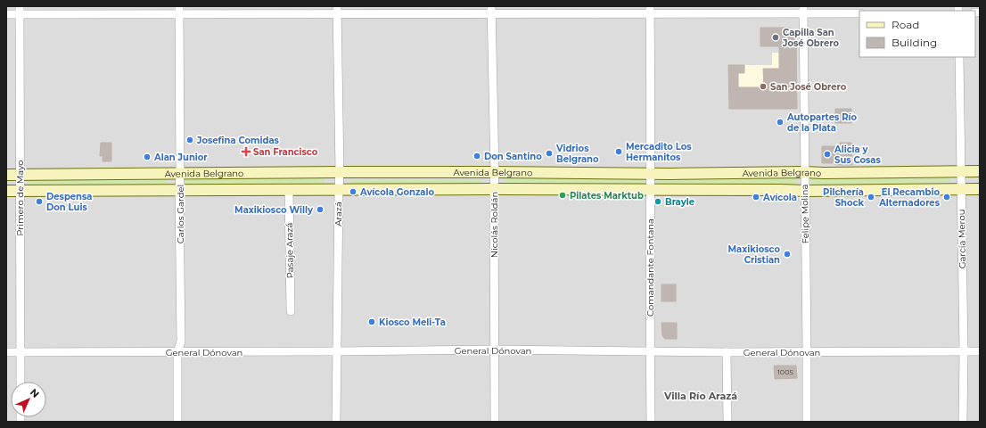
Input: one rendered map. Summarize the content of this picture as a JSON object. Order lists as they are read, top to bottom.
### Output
{
  "streets": {
    "main road": ["Avenida Belgrano"],
    "street": [
      "Primero de Mayo",
      "Carlos Gardel",
      "Arazá",
      "Felipe Molina",
      "Nicolás Roldán",
      "García Merou",
      "Pasaje Arazá",
      "Comandante Fontana",
      "General Dónovan"
    ]
  },
  "crossings": [
    ["Avenida Belgrano", "Primero de Mayo"],
    ["Avenida Belgrano", "Carlos Gardel"],
    ["Avenida Belgrano", "Arazá"],
    ["Avenida Belgrano", "Felipe Molina"],
    ["Avenida Belgrano", "Nicolás Roldán"],
    ["Avenida Belgrano", "García Merou"],
    ["Avenida Belgrano", "Pasaje Arazá"],
    ["Avenida Belgrano", "Comandante Fontana"],
    ["Primero de Mayo", "General Dónovan"],
    ["Carlos Gardel", "General Dónovan"],
    ["Arazá", "General Dónovan"],
    ["Felipe Molina", "General Dónovan"],
    ["Nicolás Roldán", "General Dónovan"],
    ["García Merou", "General Dónovan"],
    ["Comandante Fontana", "General Dónovan"]
  ],
  "districts": ["Villa Río Arazá"],
  "places": {
    "other": [
      "Capilla San José Obrero",
      "San José Obrero",
      "Autopartes Río de la Plata",
      "Josefina Comidas",
      "Mercadito Los Hermanitos",
      "Vidrios Belgrano",
      "Alicia y Sus Cosas",
      "Don Santino",
      "Alan Junior",
      "Avícola Gonzalo",
      "Pilates Marktub",
      "Avícola",
      "Pilchería Shock",
      "El Recambio Alternadores",
      "Despensa Don Luis",
      "Brayle",
      "Maxikiosco Willy",
      "Maxikiosco Cristian",
      "Kiosco Meli-Ta"
    ],
    "health": ["San Francisco"]
  },
  "house_numbers": ["1005"],
  "legend": ["Road", "Building"],
  "north": "top right"
}
